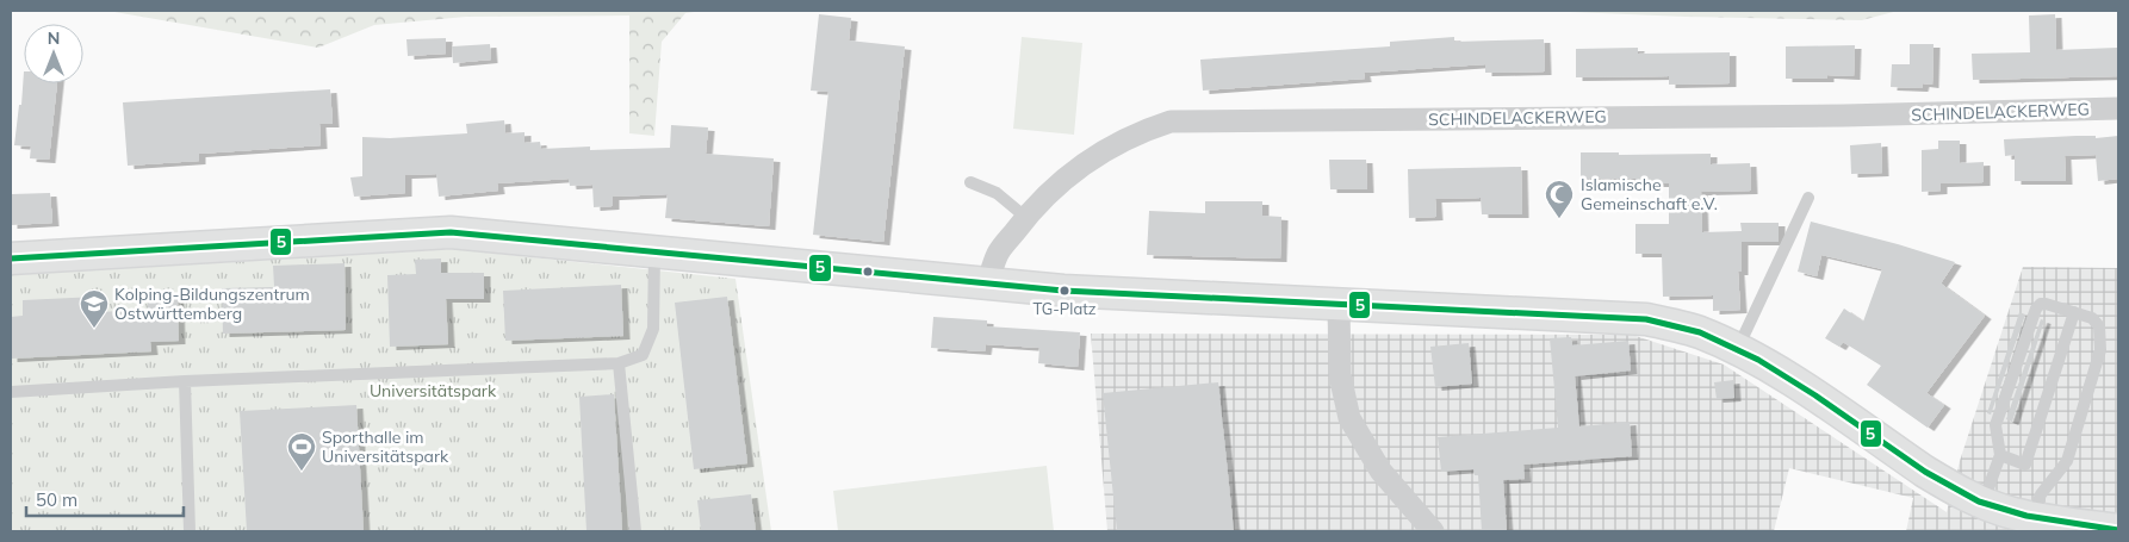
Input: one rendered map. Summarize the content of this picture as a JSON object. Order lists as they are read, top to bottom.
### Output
{
  "streets": {
    "street": ["SCHINDELACKERWEG"]
  },
  "parks": ["Universitätspark"],
  "places": {
    "mosque": ["Islamische Gemeinschaft e.V."],
    "other": ["TG-Platz"],
    "school or university": ["Kolping-Bildungszentrum Ostwürttemberg"],
    "sports": ["Sporthalle im Universitätspark"]
  },
  "lines": ["transit line 5"],
  "scale_bar": "50 m",
  "north": "top"
}
